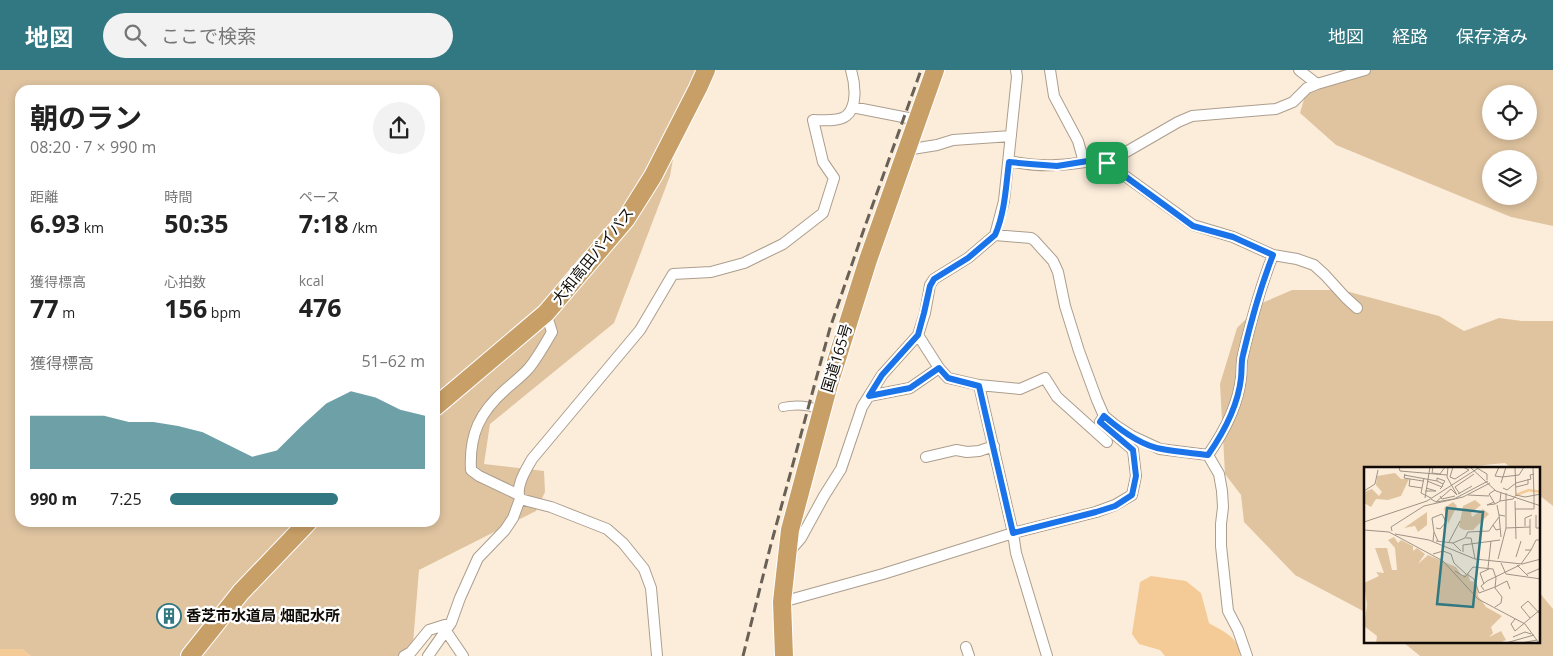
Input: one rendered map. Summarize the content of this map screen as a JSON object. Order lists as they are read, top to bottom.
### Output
{
  "streets": {
    "highway": ["大和高田バイパス", "国道165号"]
  },
  "places": {
    "building": ["香芝市水道局 畑配水所"]
  },
  "page": {
    "header": "地図",
    "search": "ここで検索",
    "nav": ["地図", "経路", "保存済み"],
    "heading": ["朝のラン", "08:20 · 7 × 990 m"],
    "stats": [
      ["距離", "6.93 km"],
      ["時間", "50:35"],
      ["ペース", "7:18 /km"],
      ["獲得標高", "77 m"],
      ["心拍数", "156 bpm"],
      ["kcal", "476"]
    ],
    "chart": ["獲得標高", "51–62 m"],
    "list": [
      {
        "name": "990 m",
        "note": "7:25"
      }
    ]
  }
}
